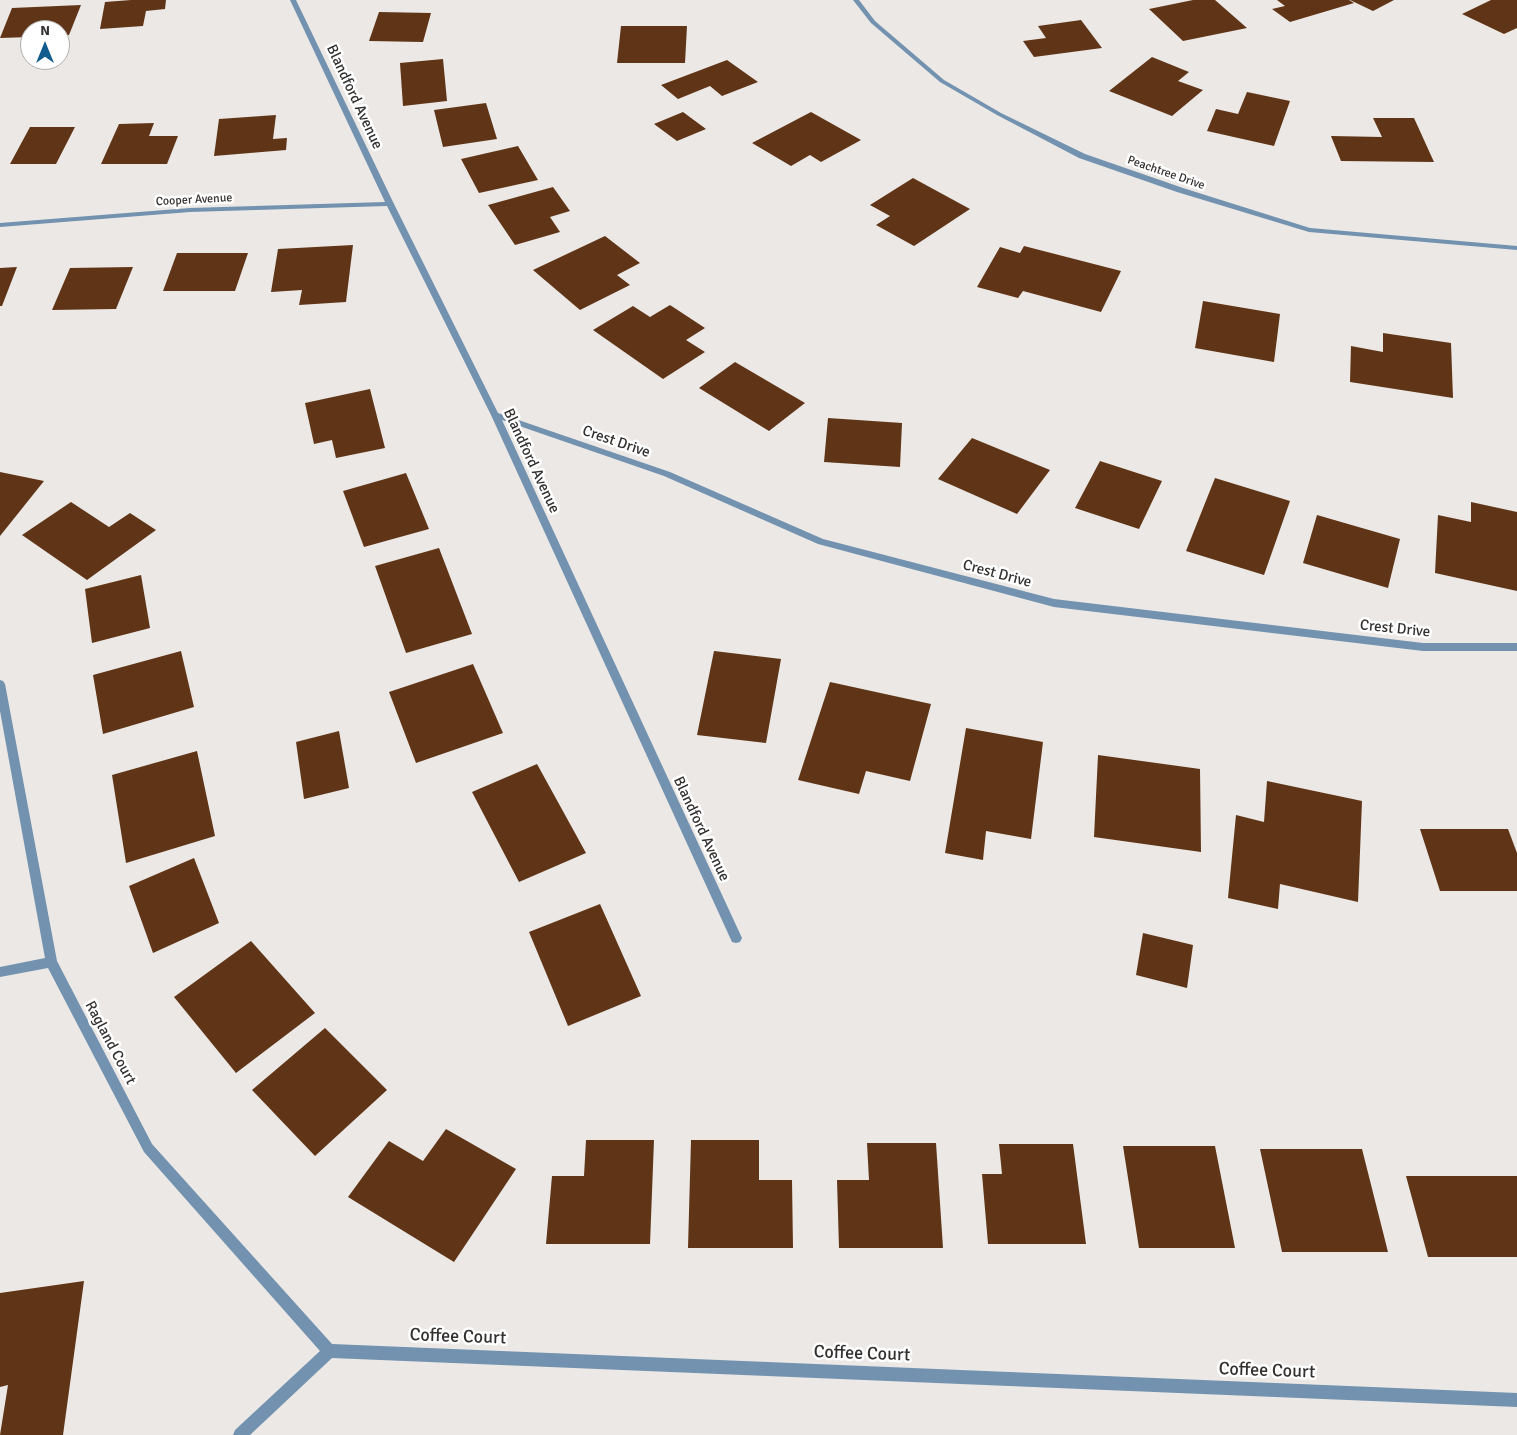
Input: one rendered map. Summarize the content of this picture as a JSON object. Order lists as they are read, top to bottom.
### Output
{
  "streets": {
    "street": [
      "Blandford Avenue",
      "Peachtree Drive",
      "Cooper Avenue",
      "Crest Drive",
      "Ragland Court",
      "Coffee Court"
    ]
  },
  "crossings": [
    ["Blandford Avenue", "Cooper Avenue"],
    ["Blandford Avenue", "Crest Drive"],
    ["Ragland Court", "Coffee Court"]
  ],
  "north": "top"
}
